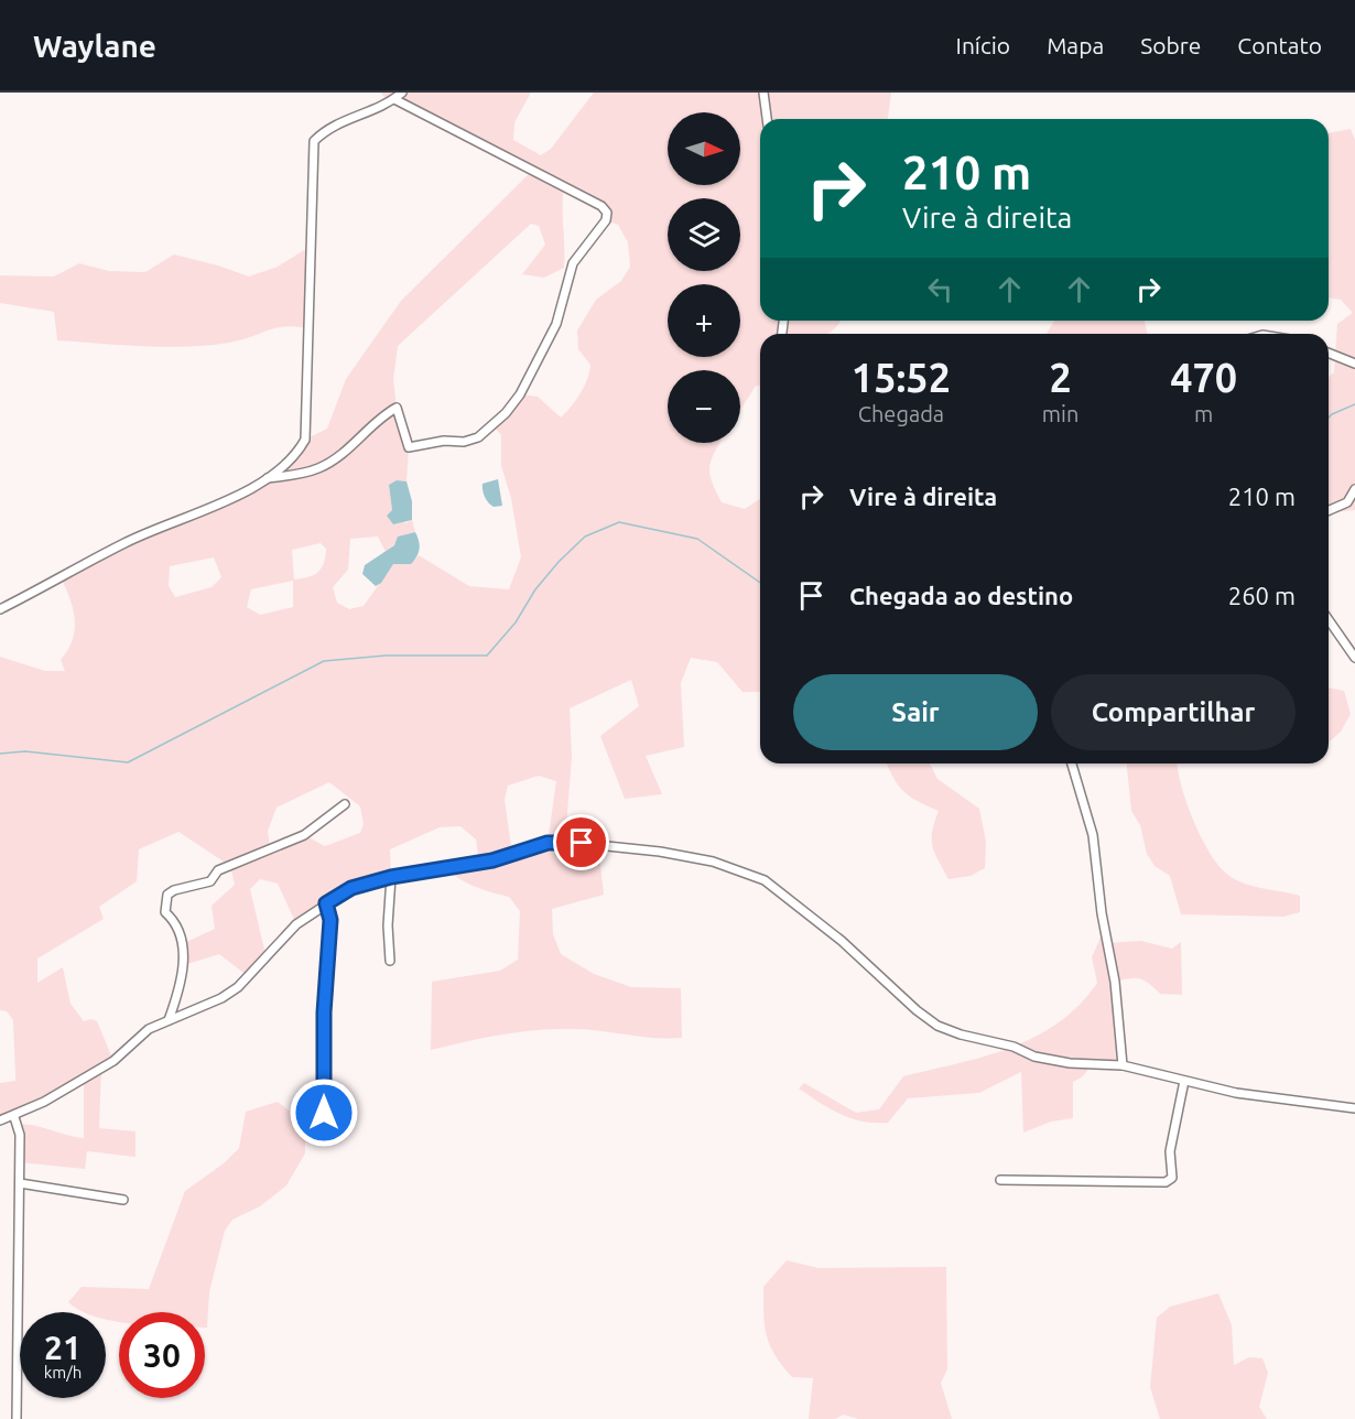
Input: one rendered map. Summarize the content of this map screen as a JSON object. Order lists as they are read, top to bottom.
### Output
{
  "north": "right",
  "page": {
    "header": "Waylane",
    "nav": [
      "Início",
      "Mapa",
      "Sobre",
      "Contato"
    ],
    "map_buttons": ["+", "−"],
    "turn": ["210 m", "Vire à direita"],
    "eta": [
      "15:52",
      "Chegada",
      "2",
      "min",
      "470",
      "m"
    ],
    "list": [
      {
        "name": "Vire à direita",
        "value": "210 m"
      },
      {
        "name": "Chegada ao destino",
        "value": "260 m"
      }
    ],
    "buttons": ["Sair", "Compartilhar"],
    "speed": "21 km/h",
    "limit": "30"
  }
}
